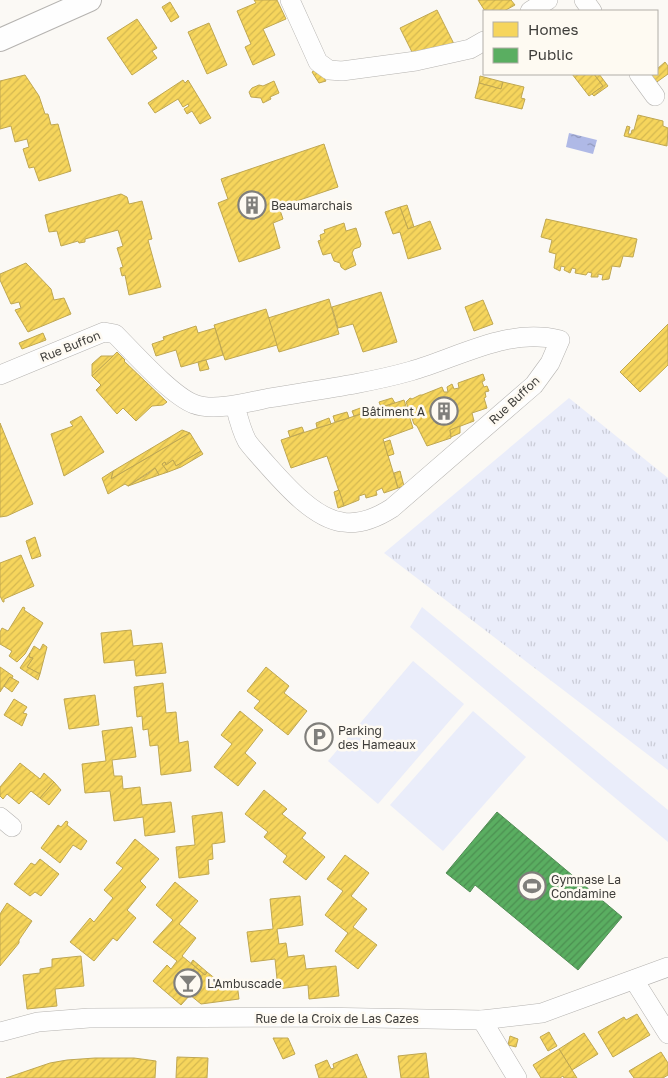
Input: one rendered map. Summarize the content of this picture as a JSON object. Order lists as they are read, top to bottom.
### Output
{
  "streets": {
    "street": ["Rue Buffon", "Rue de la Croix de Las Cazes"]
  },
  "places": {
    "building": ["Beaumarchais", "Bâtiment A"],
    "parking": ["Parking des Hameaux"],
    "sports": ["Gymnase La Condamine"],
    "bar": ["L'Ambuscade"]
  },
  "legend": ["Homes", "Public"]
}
